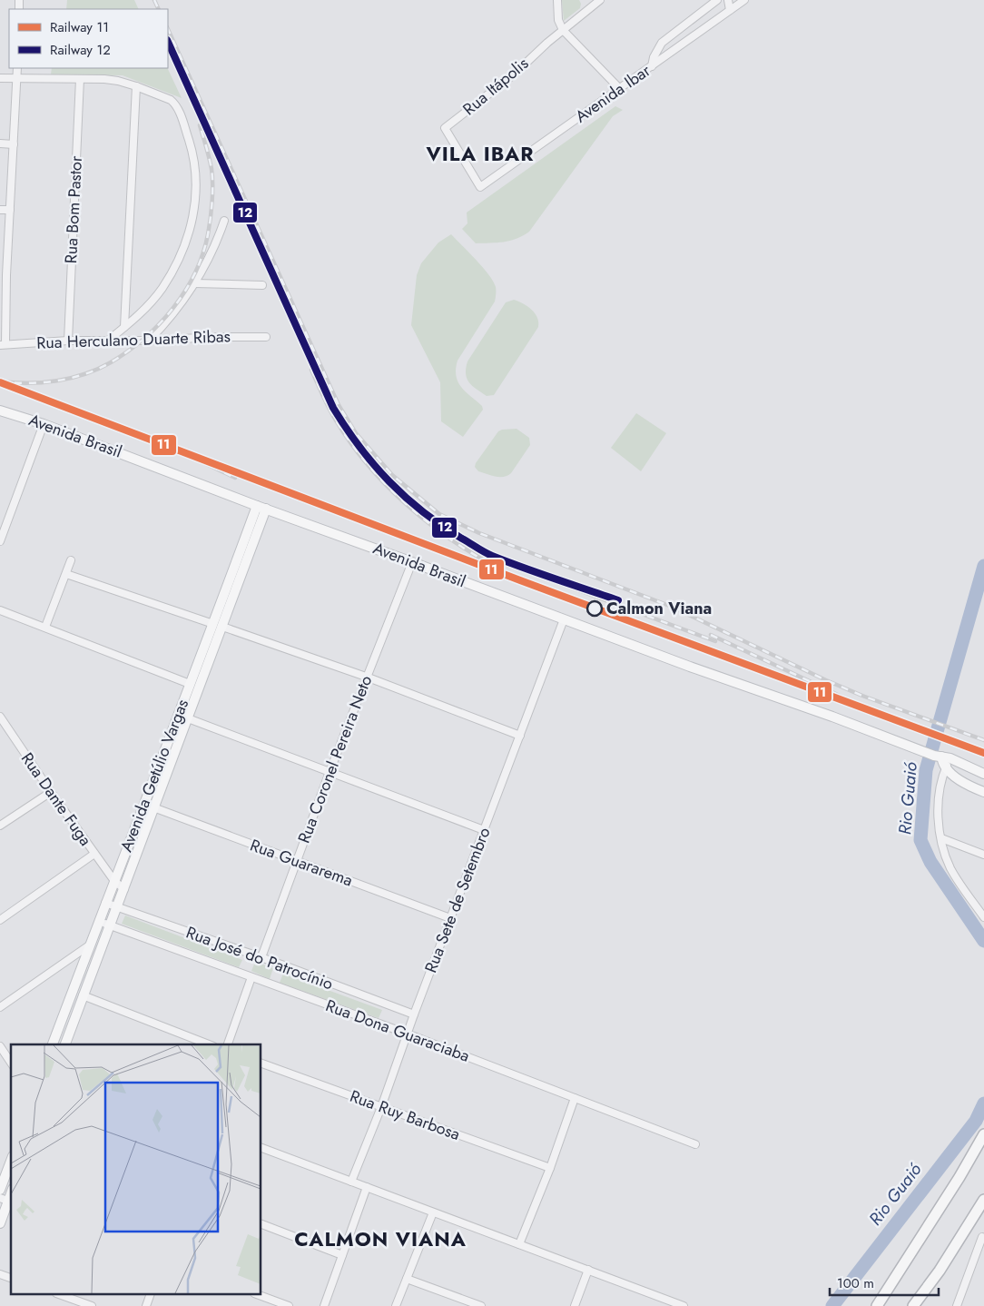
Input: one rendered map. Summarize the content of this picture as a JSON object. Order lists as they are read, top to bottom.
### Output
{
  "streets": {
    "main road": ["Avenida Brasil", "Avenida Getúlio Vargas"],
    "street": [
      "Rua Itápolis",
      "Avenida Ibar",
      "Rua Bom Pastor",
      "Rua Herculano Duarte Ribas",
      "Rua Coronel Pereira Neto",
      "Rua Dante Fuga",
      "Rua Guararema",
      "Rua Sete de Setembro",
      "Rua José do Patrocínio",
      "Rua Dona Guaraciaba",
      "Rua Ruy Barbosa"
    ]
  },
  "crossings": [
    ["Rua Itápolis", "Avenida Ibar"],
    ["Rua Bom Pastor", "Rua Herculano Duarte Ribas"],
    ["Avenida Brasil", "Rua Coronel Pereira Neto"],
    ["Avenida Brasil", "Avenida Getúlio Vargas"],
    ["Avenida Brasil", "Rua Sete de Setembro"],
    ["Rua Coronel Pereira Neto", "Rua Guararema"],
    ["Rua Coronel Pereira Neto", "Rua José do Patrocínio"],
    ["Avenida Getúlio Vargas", "Rua Dante Fuga"],
    ["Avenida Getúlio Vargas", "Rua Guararema"],
    ["Avenida Getúlio Vargas", "Rua José do Patrocínio"],
    ["Avenida Getúlio Vargas", "Rua Dona Guaraciaba"],
    ["Rua Guararema", "Rua Sete de Setembro"],
    ["Rua Sete de Setembro", "Rua José do Patrocínio"],
    ["Rua Sete de Setembro", "Rua Dona Guaraciaba"],
    ["Rua Sete de Setembro", "Rua Ruy Barbosa"]
  ],
  "districts": ["VILA IBAR", "CALMON VIANA"],
  "water": ["Rio Guaió"],
  "places": ["Calmon Viana"],
  "lines": ["rail line 12", "rail line 11"],
  "legend": ["Railway 11", "Railway 12"],
  "scale_bar": "100 m"
}
